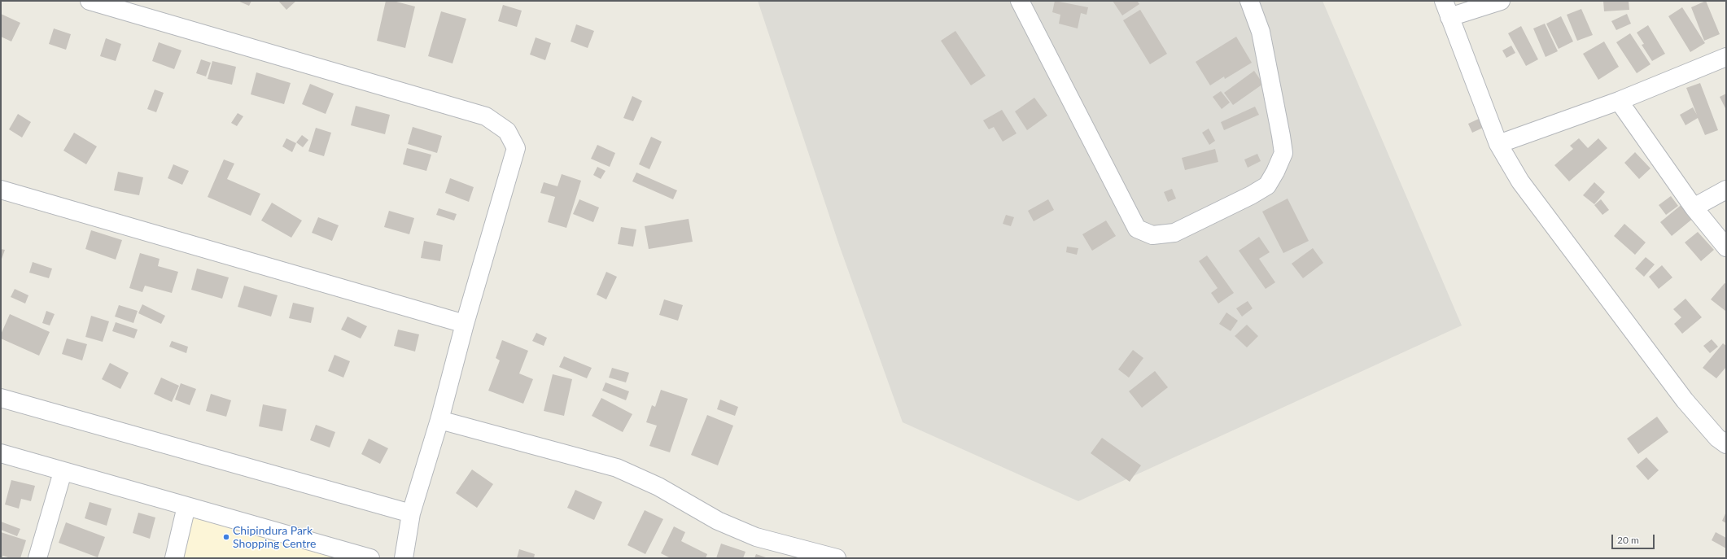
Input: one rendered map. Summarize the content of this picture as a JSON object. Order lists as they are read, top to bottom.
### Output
{
  "places": ["Chipindura Park Shopping Centre"],
  "scale_bar": "20 m"
}
